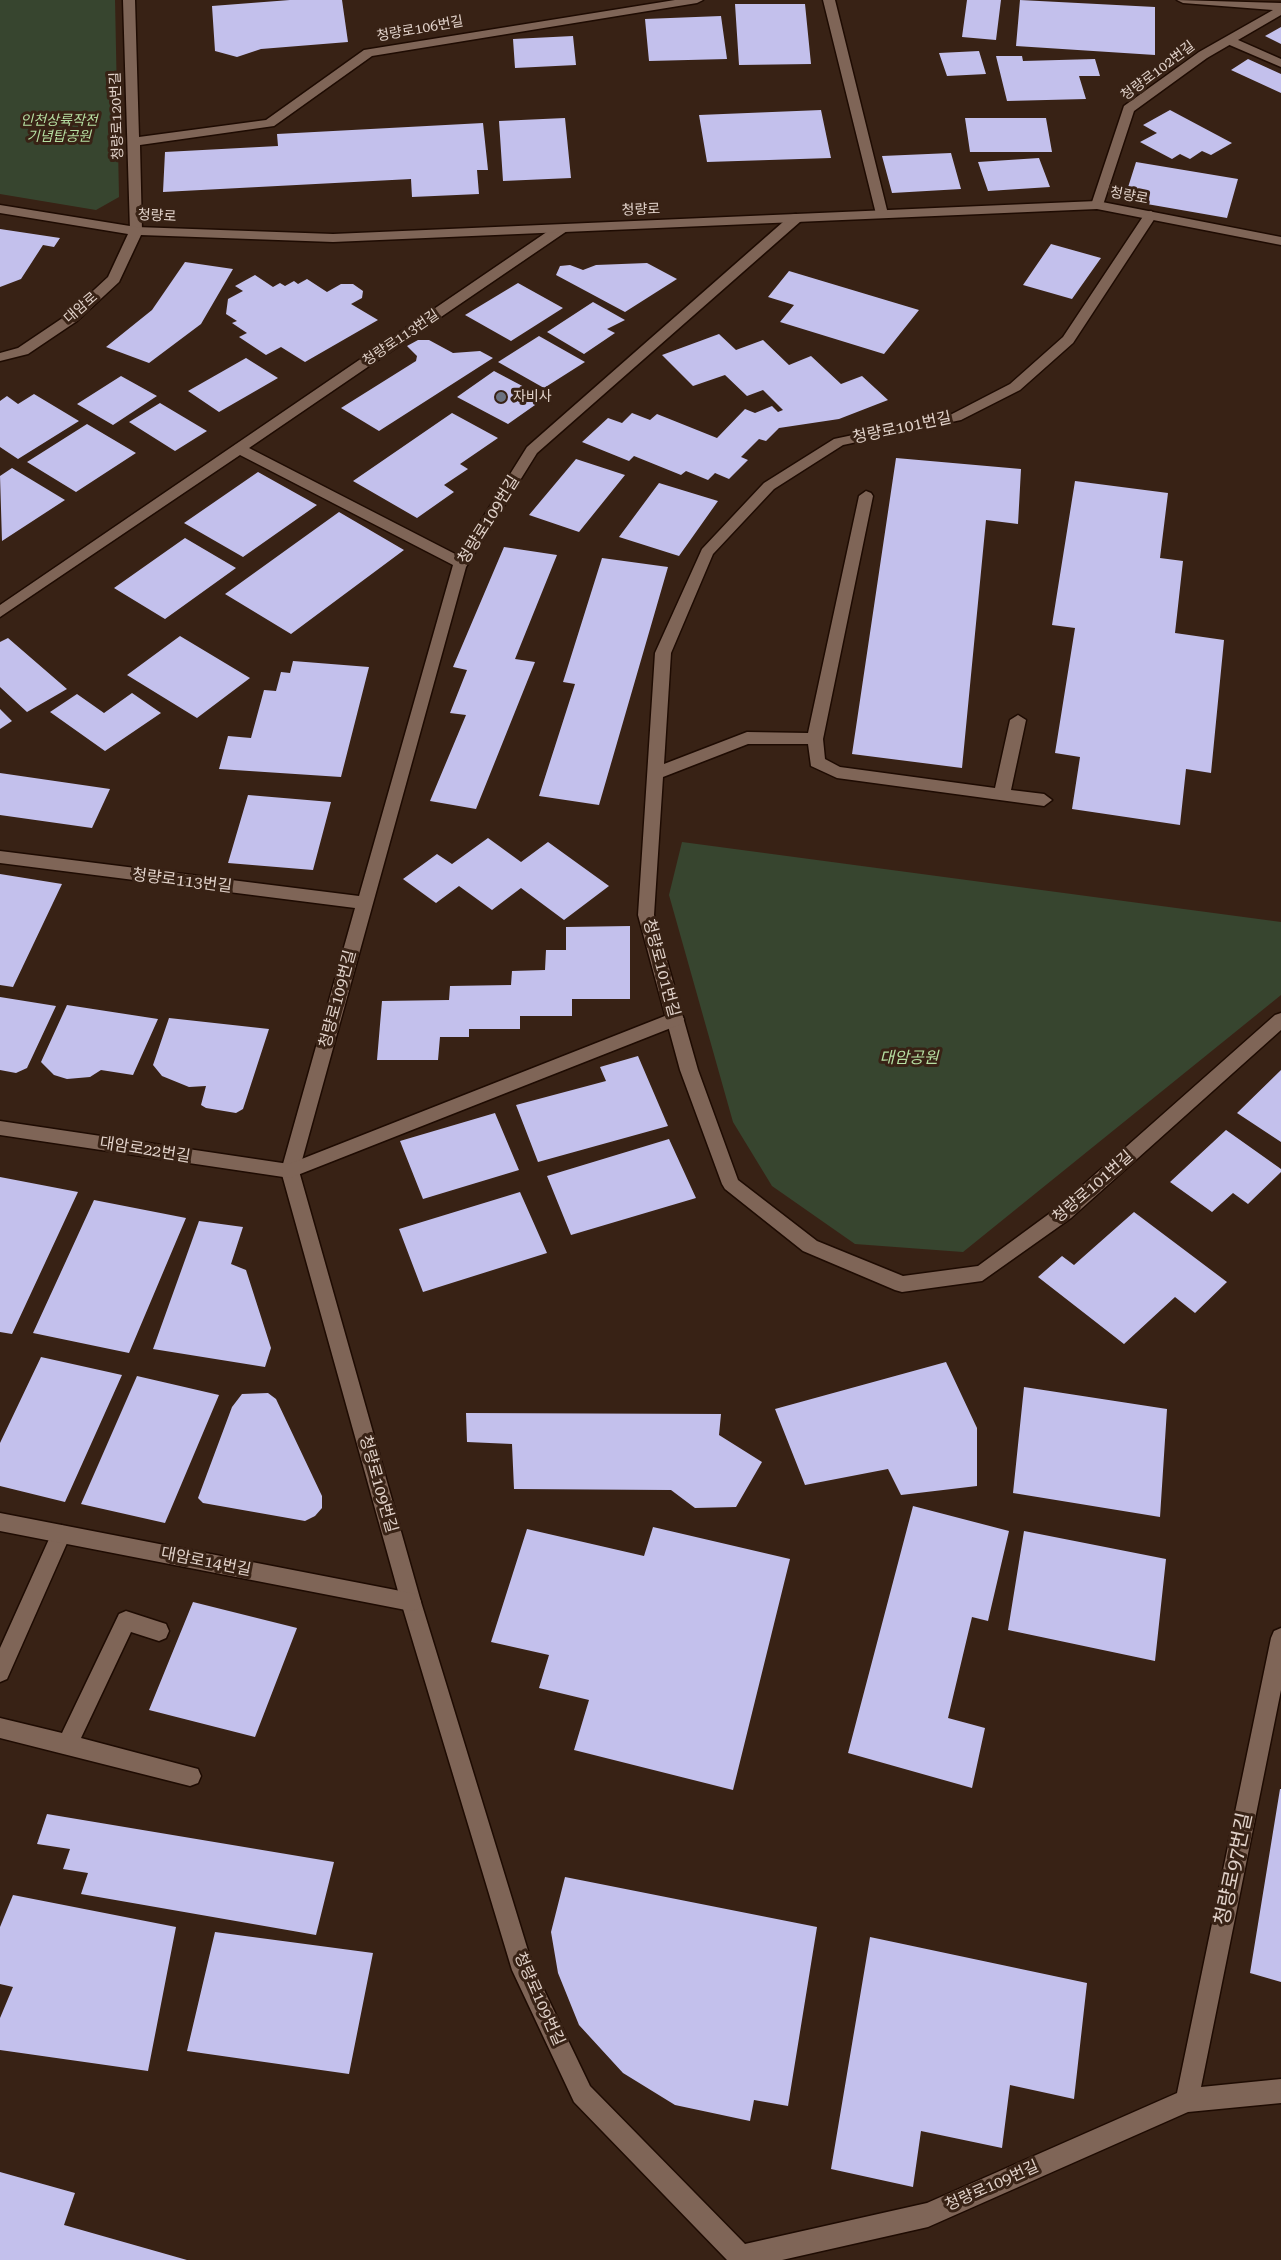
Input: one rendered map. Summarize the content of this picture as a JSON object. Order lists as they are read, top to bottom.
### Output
{
  "streets": {
    "street": [
      "청량로106번길",
      "청량로102번길",
      "청량로120번길",
      "청량로",
      "대암로",
      "청량로113번길",
      "청량로101번길",
      "청량로109번길",
      "대암로22번길",
      "대암로14번길",
      "청량로97번길"
    ]
  },
  "crossings": [
    ["청량로106번길", "청량로120번길"],
    ["청량로102번길", "청량로"],
    ["청량로120번길", "청량로"],
    ["청량로120번길", "대암로"],
    ["청량로", "대암로"],
    ["청량로", "청량로113번길"],
    ["청량로", "청량로101번길"],
    ["청량로", "청량로109번길"],
    ["청량로113번길", "청량로109번길"],
    ["청량로109번길", "대암로22번길"],
    ["청량로109번길", "대암로14번길"],
    ["청량로109번길", "청량로97번길"]
  ],
  "parks": ["인천상륙작전 기념탑공원", "대암공원"],
  "places": ["자비사"]
}
